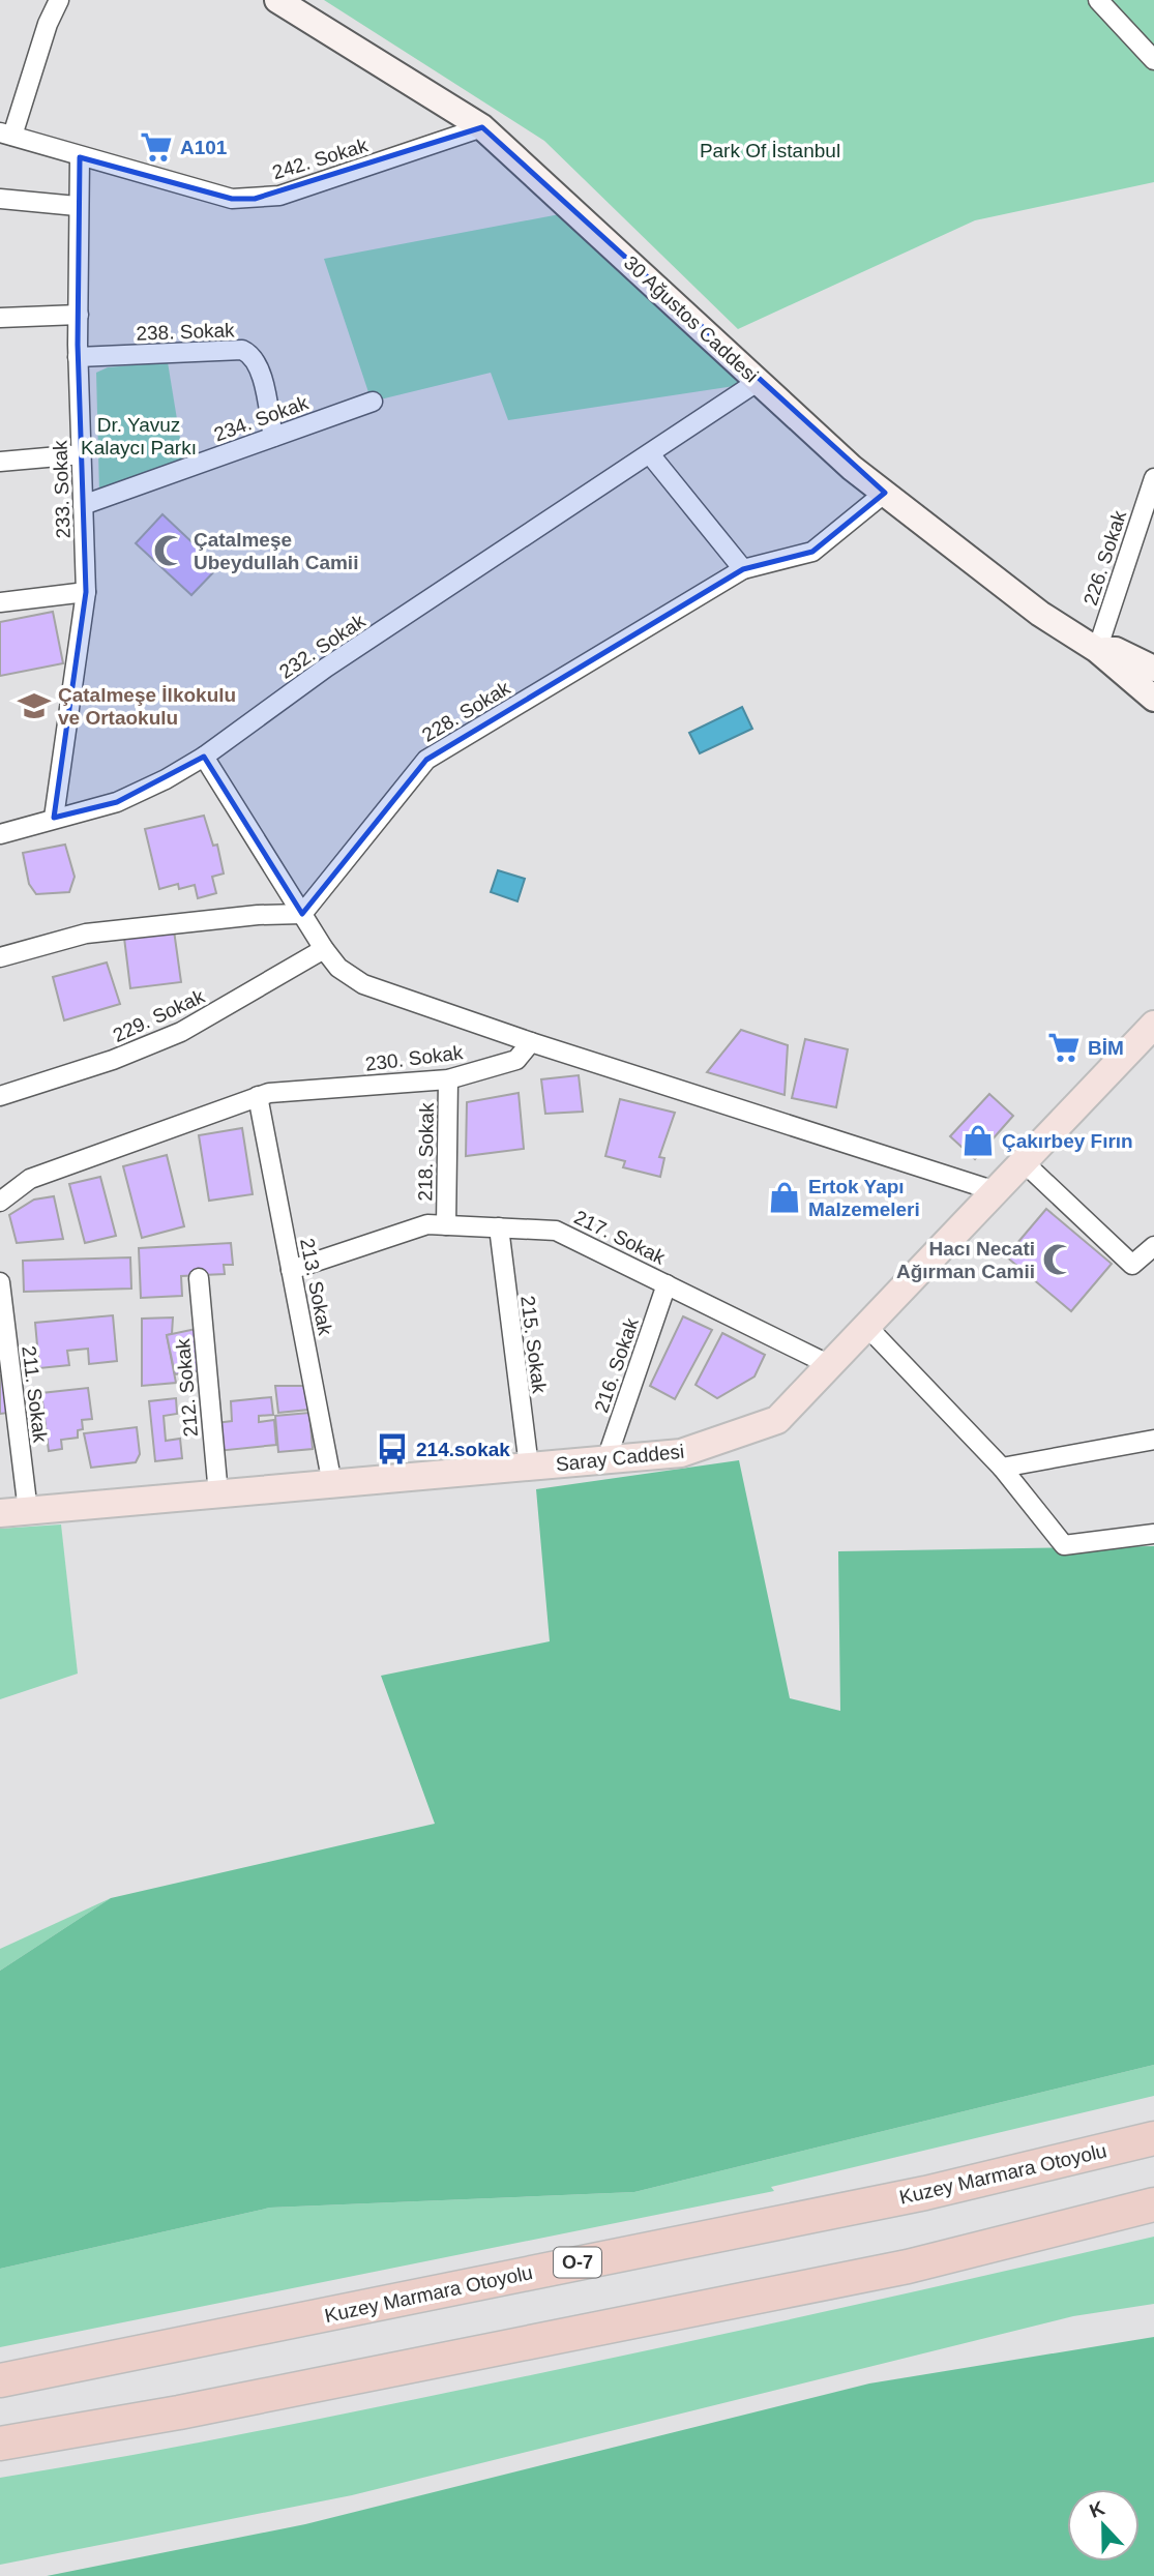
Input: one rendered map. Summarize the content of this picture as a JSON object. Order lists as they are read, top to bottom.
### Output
{
  "streets": {
    "highway": ["Kuzey Marmara Otoyolu", "O-7"],
    "main road": ["30 Ağustos Caddesi", "Saray Caddesi"],
    "street": [
      "242. Sokak",
      "238. Sokak",
      "234. Sokak",
      "233. Sokak",
      "226. Sokak",
      "232. Sokak",
      "228. Sokak",
      "229. Sokak",
      "230. Sokak",
      "218. Sokak",
      "217. Sokak",
      "213. Sokak",
      "215. Sokak",
      "216. Sokak",
      "212. Sokak",
      "211. Sokak"
    ]
  },
  "crossings": [
    ["242. Sokak", "30 Ağustos Caddesi"],
    ["242. Sokak", "233. Sokak"],
    ["30 Ağustos Caddesi", "226. Sokak"],
    ["30 Ağustos Caddesi", "232. Sokak"],
    ["30 Ağustos Caddesi", "228. Sokak"],
    ["238. Sokak", "234. Sokak"],
    ["238. Sokak", "233. Sokak"],
    ["234. Sokak", "233. Sokak"],
    ["233. Sokak", "232. Sokak"],
    ["230. Sokak", "218. Sokak"],
    ["230. Sokak", "213. Sokak"],
    ["218. Sokak", "217. Sokak"],
    ["217. Sokak", "213. Sokak"],
    ["217. Sokak", "215. Sokak"],
    ["217. Sokak", "216. Sokak"],
    ["217. Sokak", "Saray Caddesi"],
    ["213. Sokak", "Saray Caddesi"],
    ["215. Sokak", "Saray Caddesi"],
    ["216. Sokak", "Saray Caddesi"],
    ["212. Sokak", "Saray Caddesi"],
    ["211. Sokak", "Saray Caddesi"]
  ],
  "parks": ["Park Of İstanbul", "Dr. Yavuz Kalaycı Parkı"],
  "places": {
    "supermarket": ["A101", "BİM"],
    "mosque": ["Çatalmeşe Ubeydullah Camii", "Hacı Necati Ağırman Camii"],
    "school or university": ["Çatalmeşe İlkokulu ve Ortaokulu"],
    "shop": ["Çakırbey Fırın", "Ertok Yapı Malzemeleri"],
    "bus stop": ["214.sokak"]
  },
  "north": "top"
}
